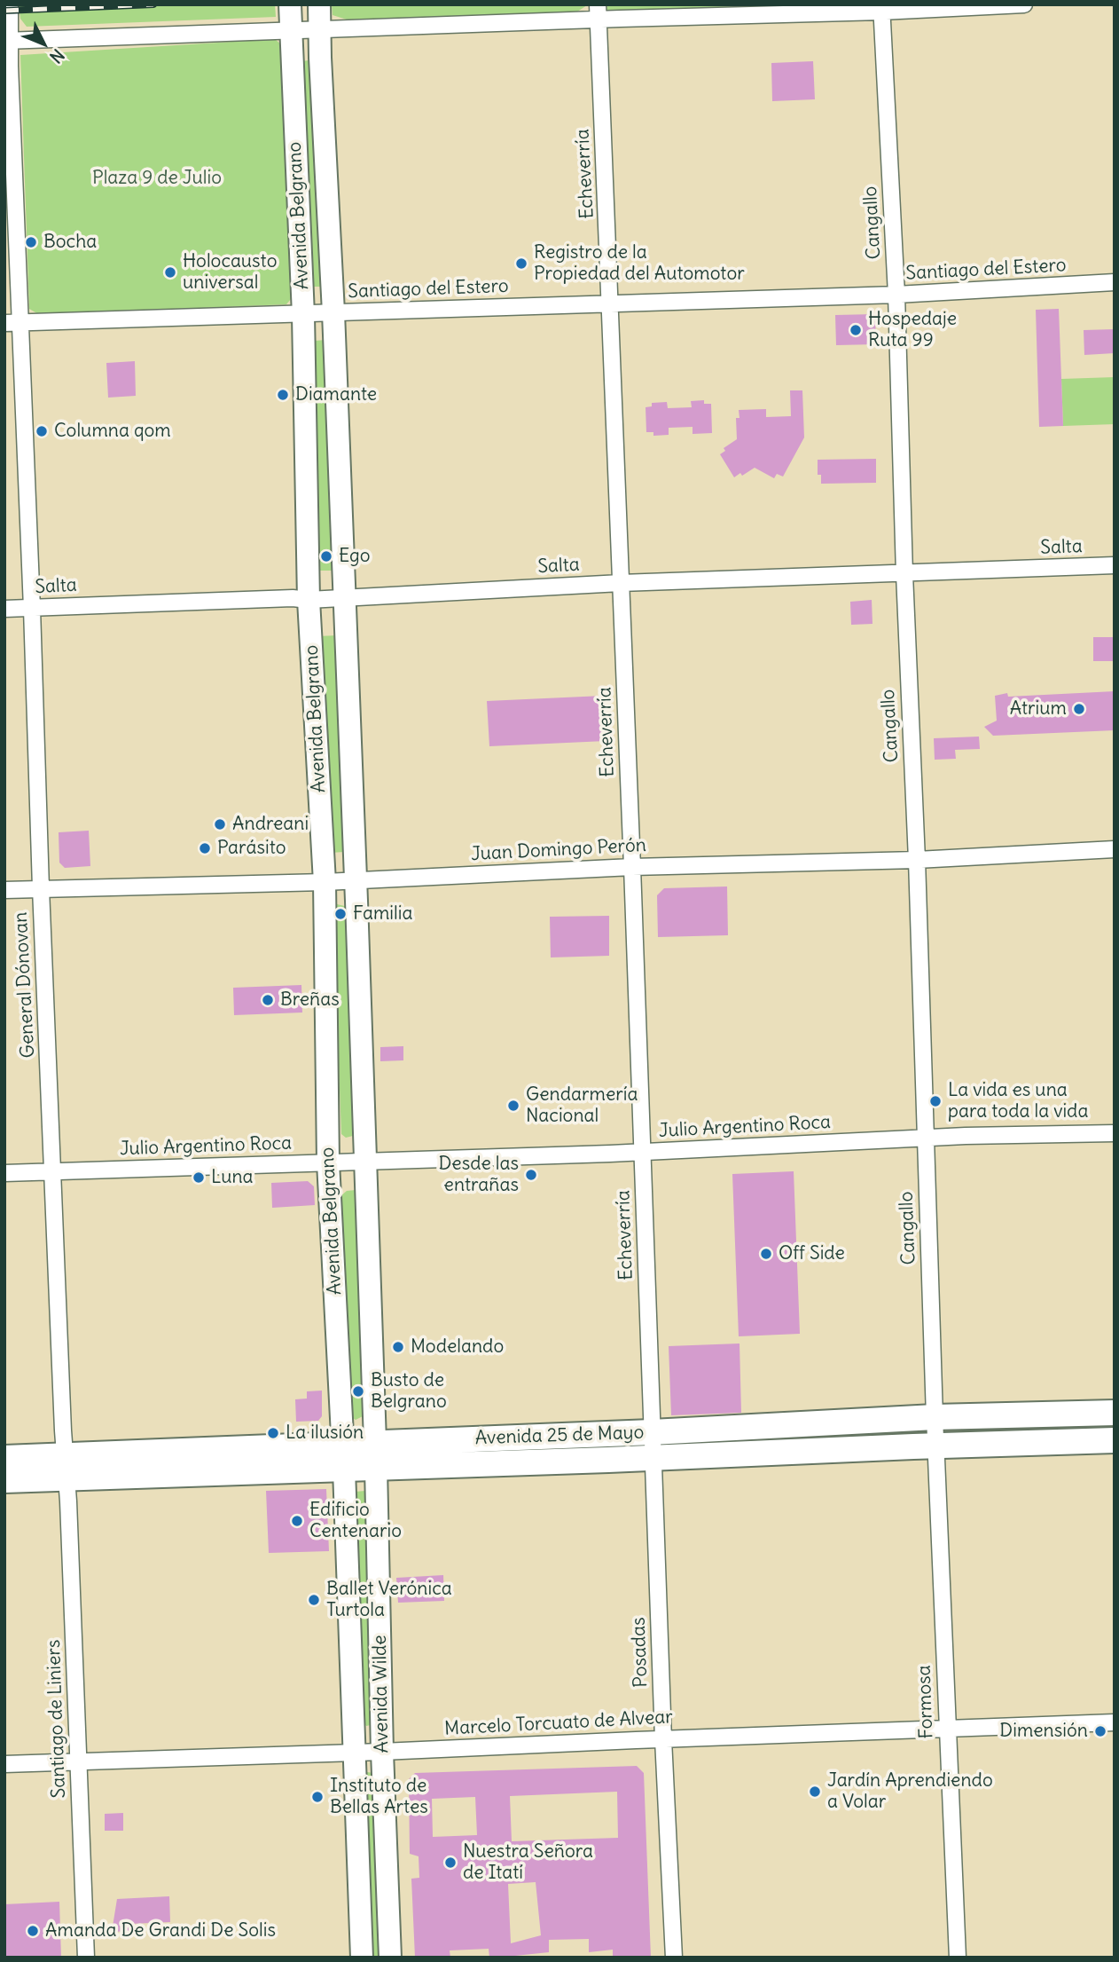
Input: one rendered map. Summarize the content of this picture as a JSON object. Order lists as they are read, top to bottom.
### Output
{
  "streets": {
    "main road": ["Avenida Belgrano", "Avenida 25 de Mayo", "Avenida Wilde"],
    "street": [
      "Echeverría",
      "Cangallo",
      "Santiago del Estero",
      "Salta",
      "Juan Domingo Perón",
      "General Dónovan",
      "Julio Argentino Roca",
      "Posadas",
      "Formosa",
      "Santiago de Liniers",
      "Marcelo Torcuato de Alvear"
    ]
  },
  "crossings": [
    ["Echeverría", "Santiago del Estero"],
    ["Echeverría", "Salta"],
    ["Echeverría", "Juan Domingo Perón"],
    ["Echeverría", "Julio Argentino Roca"],
    ["Echeverría", "Avenida 25 de Mayo"],
    ["Echeverría", "Posadas"],
    ["Avenida Belgrano", "Santiago del Estero"],
    ["Avenida Belgrano", "Salta"],
    ["Avenida Belgrano", "Juan Domingo Perón"],
    ["Avenida Belgrano", "Julio Argentino Roca"],
    ["Avenida Belgrano", "Avenida 25 de Mayo"],
    ["Avenida Belgrano", "Avenida Wilde"],
    ["Cangallo", "Santiago del Estero"],
    ["Cangallo", "Salta"],
    ["Cangallo", "Juan Domingo Perón"],
    ["Cangallo", "Julio Argentino Roca"],
    ["Cangallo", "Avenida 25 de Mayo"],
    ["Cangallo", "Formosa"],
    ["Santiago del Estero", "General Dónovan"],
    ["Salta", "General Dónovan"],
    ["Juan Domingo Perón", "General Dónovan"],
    ["General Dónovan", "Julio Argentino Roca"],
    ["General Dónovan", "Avenida 25 de Mayo"],
    ["General Dónovan", "Santiago de Liniers"],
    ["Avenida 25 de Mayo", "Posadas"],
    ["Avenida 25 de Mayo", "Avenida Wilde"],
    ["Avenida 25 de Mayo", "Formosa"],
    ["Avenida 25 de Mayo", "Santiago de Liniers"],
    ["Posadas", "Marcelo Torcuato de Alvear"],
    ["Avenida Wilde", "Marcelo Torcuato de Alvear"],
    ["Formosa", "Marcelo Torcuato de Alvear"],
    ["Santiago de Liniers", "Marcelo Torcuato de Alvear"]
  ],
  "parks": ["Plaza 9 de Julio"],
  "places": [
    "Bocha",
    "Registro de la Propiedad del Automotor",
    "Holocausto universal",
    "Hospedaje Ruta 99",
    "Diamante",
    "Columna qom",
    "Ego",
    "Atrium",
    "Andreani",
    "Parásito",
    "Familia",
    "Breñas",
    "La vida es una para toda la vida",
    "Gendarmería Nacional",
    "Desde las entrañas",
    "Luna",
    "Off Side",
    "Modelando",
    "Busto de Belgrano",
    "La ilusión",
    "Edificio Centenario",
    "Ballet Verónica Turtola",
    "Dimensión",
    "Jardín Aprendiendo a Volar",
    "Instituto de Bellas Artes",
    "Nuestra Señora de Itatí",
    "Amanda De Grandi De Solis"
  ],
  "north": "bottom right"
}
